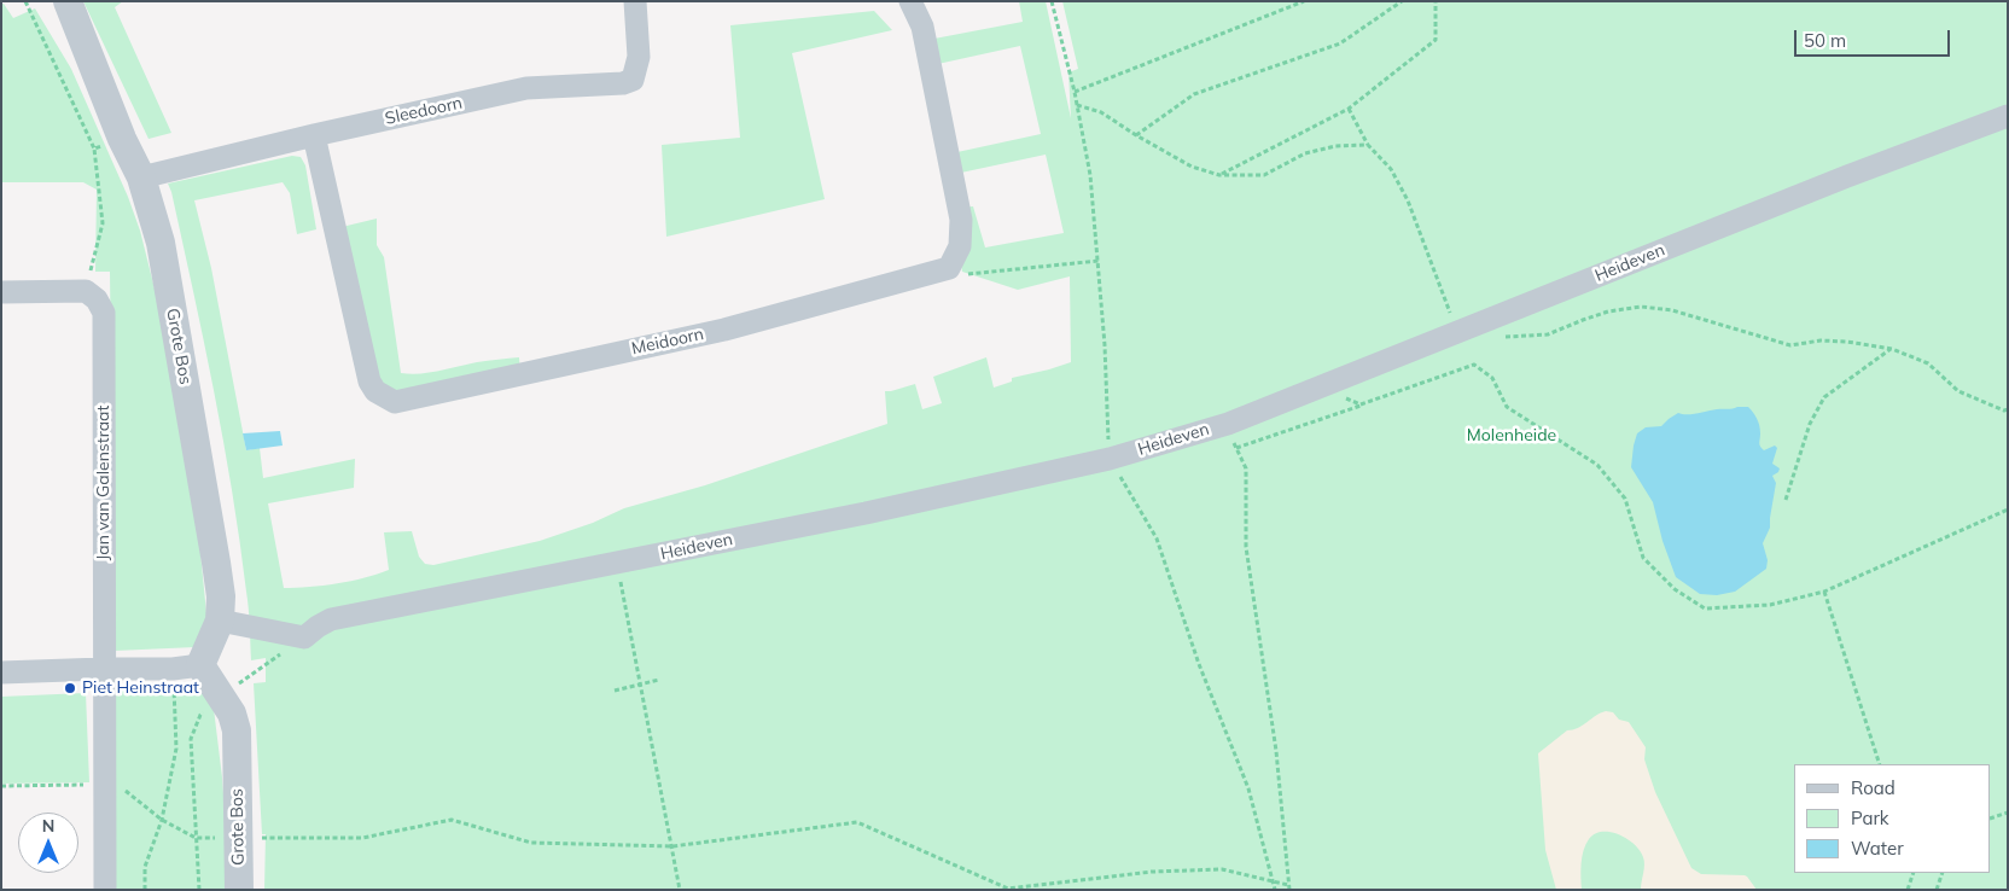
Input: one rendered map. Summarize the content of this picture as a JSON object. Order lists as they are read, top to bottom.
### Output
{
  "streets": {
    "street": [
      "Sleedoorn",
      "Heideven",
      "Meidoorn",
      "Grote Bos",
      "Jan van Galenstraat"
    ]
  },
  "crossings": [
    ["Sleedoorn", "Meidoorn"],
    ["Sleedoorn", "Grote Bos"]
  ],
  "parks": ["Molenheide"],
  "places": ["Piet Heinstraat"],
  "legend": ["Road", "Park", "Water"],
  "scale_bar": "50 m",
  "north": "top"
}
